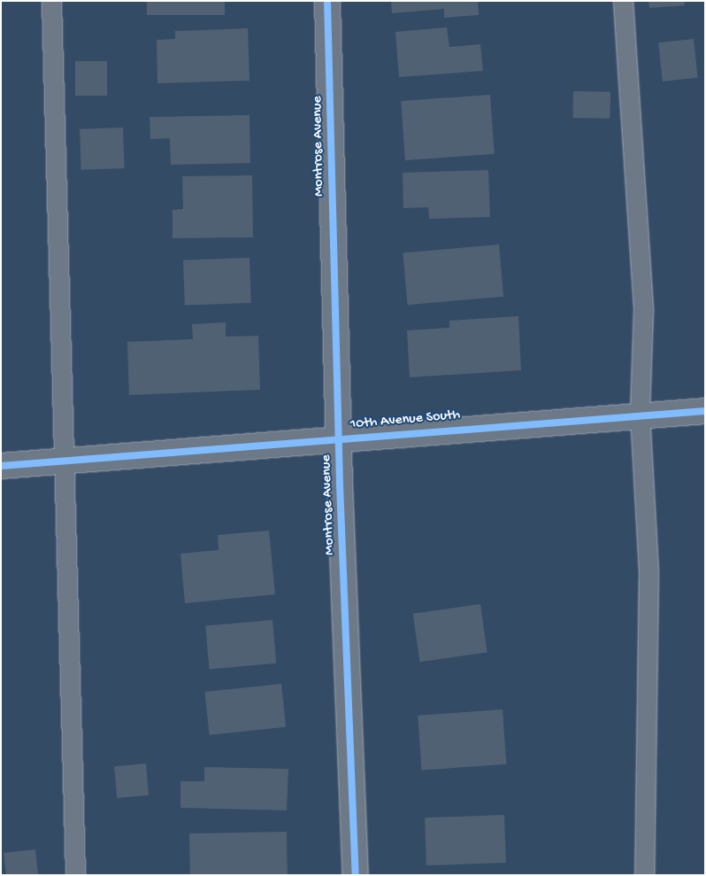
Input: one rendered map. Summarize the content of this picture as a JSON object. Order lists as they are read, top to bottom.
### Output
{
  "streets": {
    "street": ["Montrose Avenue", "10th Avenue South"]
  },
  "crossings": [
    ["Montrose Avenue", "10th Avenue South"]
  ]
}
